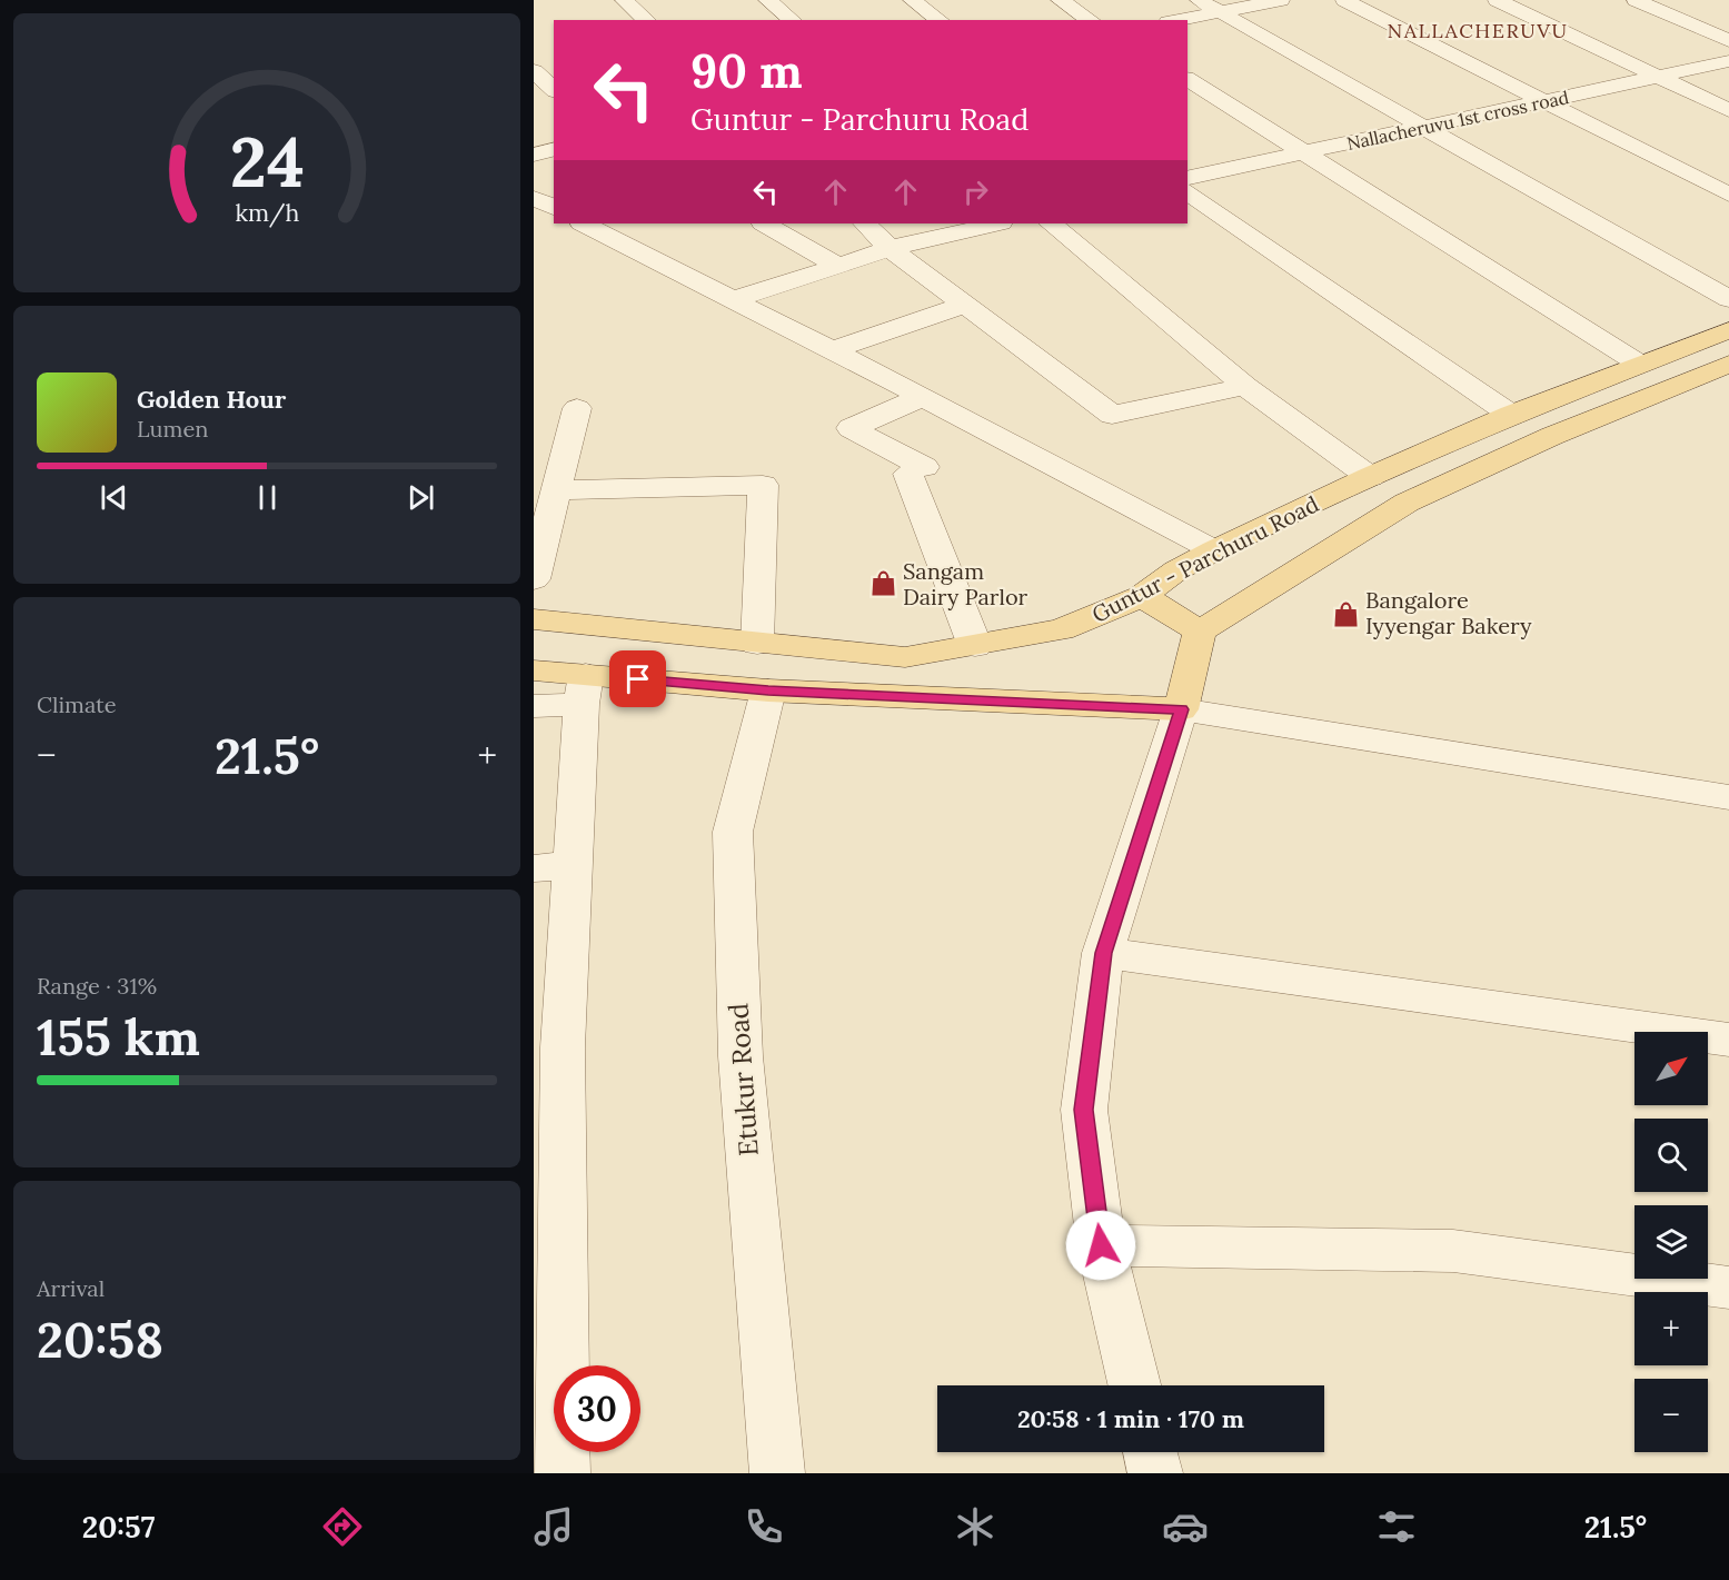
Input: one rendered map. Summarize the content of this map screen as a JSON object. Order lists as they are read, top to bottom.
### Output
{
  "streets": {
    "main road": ["Guntur - Parchuru Road"],
    "street": ["Nallacheruvu 1st cross road", "Etukur Road"]
  },
  "districts": ["NALLACHERUVU"],
  "places": {
    "shop": ["Sangam Dairy Parlor", "Bangalore Iyyengar Bakery"]
  },
  "north": "top right",
  "page": {
    "turn": ["90 m", "Guntur - Parchuru Road"],
    "song": ["Golden Hour", "Lumen"],
    "tile": [
      "Climate",
      ["Range · 31%", "155 km"],
      ["Arrival", "20:58"]
    ],
    "heat": ["−", "21.5°", "+"],
    "map_buttons": ["+", "−"],
    "limit": "30",
    "trip": "20:58 · 1 min · 170 m",
    "tabs": ["20:57", "21.5°"],
    "gauge": ["24", "km/h"]
  }
}
